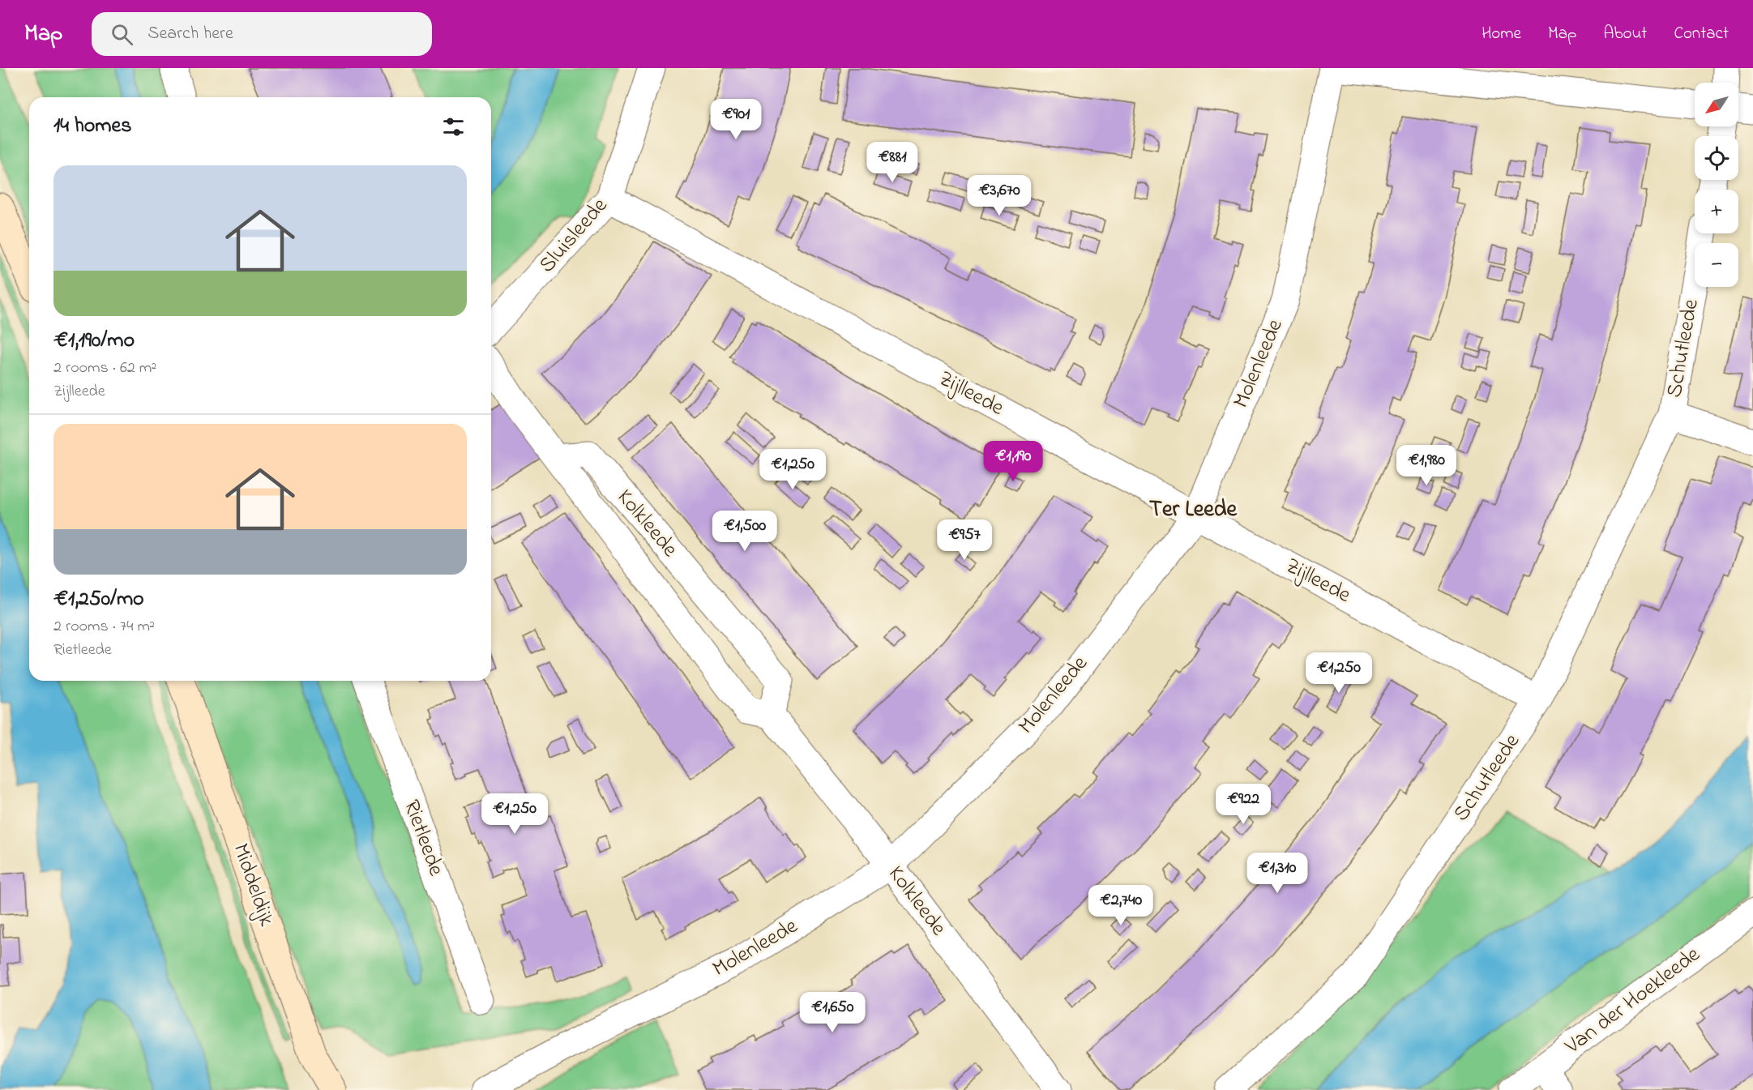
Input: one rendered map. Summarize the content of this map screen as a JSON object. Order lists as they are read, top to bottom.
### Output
{
  "streets": {
    "street": [
      "Sluisleede",
      "Schutleede",
      "Molenleede",
      "Zijlleede",
      "Kolkleede",
      "Rietleede",
      "Middeldijk",
      "Van der Hoekleede"
    ]
  },
  "crossings": [
    ["Sluisleede", "Zijlleede"],
    ["Schutleede", "Zijlleede"],
    ["Molenleede", "Zijlleede"],
    ["Molenleede", "Kolkleede"]
  ],
  "districts": ["Ter Leede"],
  "north": "bottom left",
  "page": {
    "header": "Map",
    "search": "Search here",
    "nav": [
      "Home",
      "Map",
      "About",
      "Contact"
    ],
    "map_buttons": ["+", "−"],
    "heading": "14 homes",
    "price": [
      "€901",
      "€881",
      "€3,670",
      "€1,190",
      "€1,980",
      "€1,250",
      "€1,500",
      "€957",
      "€1,250",
      "€922",
      "€1,250",
      "€1,310",
      "€2,740",
      "€1,650"
    ],
    "list": [
      {
        "name": "€1,190/mo",
        "note": "2 rooms · 62 m² · Zijlleede"
      },
      {
        "name": "€1,250/mo",
        "note": "2 rooms · 74 m² · Rietleede"
      }
    ]
  }
}
